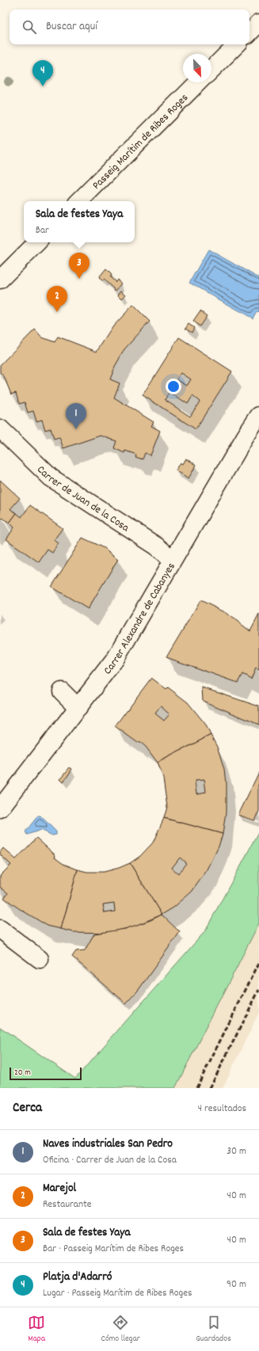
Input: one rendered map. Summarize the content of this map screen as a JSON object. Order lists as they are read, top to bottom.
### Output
{
  "streets": {
    "street": ["Passeig Marítim de Ribes Roges", "Carrer de Juan de la Cosa", "Carrer Alexandre de Cabanyes"]
  },
  "crossings": [
    ["Carrer de Juan de la Cosa", "Carrer Alexandre de Cabanyes"]
  ],
  "scale_bar": "20 m",
  "north": "bottom right",
  "page": {
    "search": "Buscar aquí",
    "pins": [
      "4",
      "3",
      "2",
      "1"
    ],
    "popup": ["Sala de festes Yaya", "Bar"],
    "scale": "20 m",
    "heading": ["Cerca", "4 resultados"],
    "list": [
      {
        "mark": "1",
        "name": "Naves industriales San Pedro",
        "note": "Oficina · Carrer de Juan de la Cosa",
        "value": "30 m"
      },
      {
        "mark": "2",
        "name": "Marejol",
        "note": "Restaurante",
        "value": "40 m"
      },
      {
        "mark": "3",
        "name": "Sala de festes Yaya",
        "note": "Bar · Passeig Marítim de Ribes Roges",
        "value": "40 m"
      },
      {
        "mark": "4",
        "name": "Platja d'Adarró",
        "note": "Lugar · Passeig Marítim de Ribes Roges",
        "value": "90 m"
      }
    ],
    "nav": ["Mapa", "Cómo llegar", "Guardados"]
  }
}
